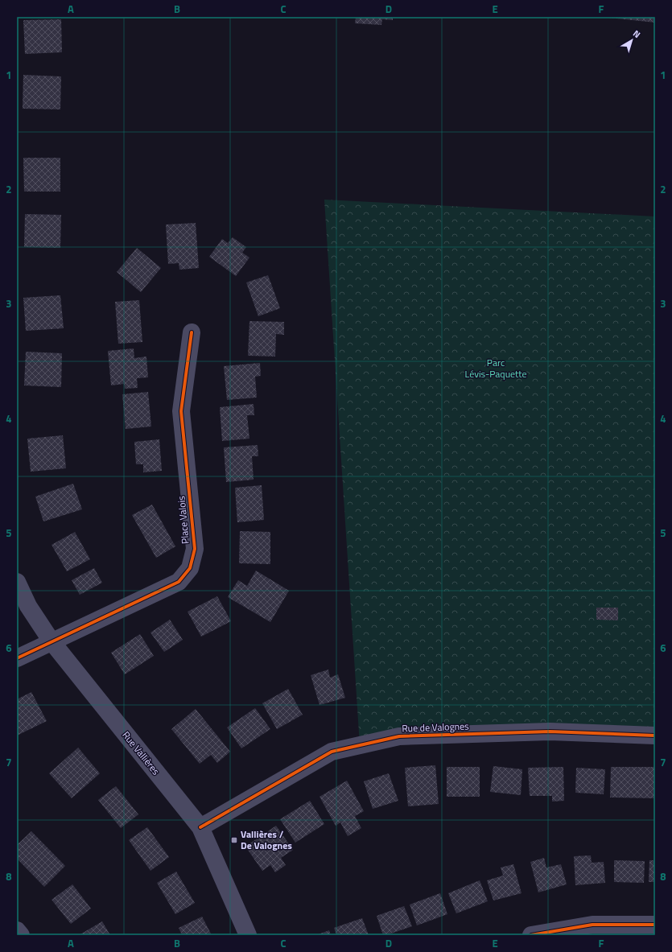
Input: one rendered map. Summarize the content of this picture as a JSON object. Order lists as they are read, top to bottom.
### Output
{
  "streets": {
    "street": ["Place Valois", "Rue de Valognes", "Rue Vallières"]
  },
  "crossings": [
    ["Place Valois", "Rue Vallières"],
    ["Rue de Valognes", "Rue Vallières"]
  ],
  "parks": ["Parc Lévis-Paquette"],
  "places": {
    "transit": ["Vallières / De Valognes"]
  },
  "north": "top right",
  "grid": {
    "columns": [
      "A",
      "B",
      "C",
      "D",
      "E",
      "F"
    ],
    "rows": [
      "1",
      "2",
      "3",
      "4",
      "5",
      "6",
      "7",
      "8"
    ]
  }
}
